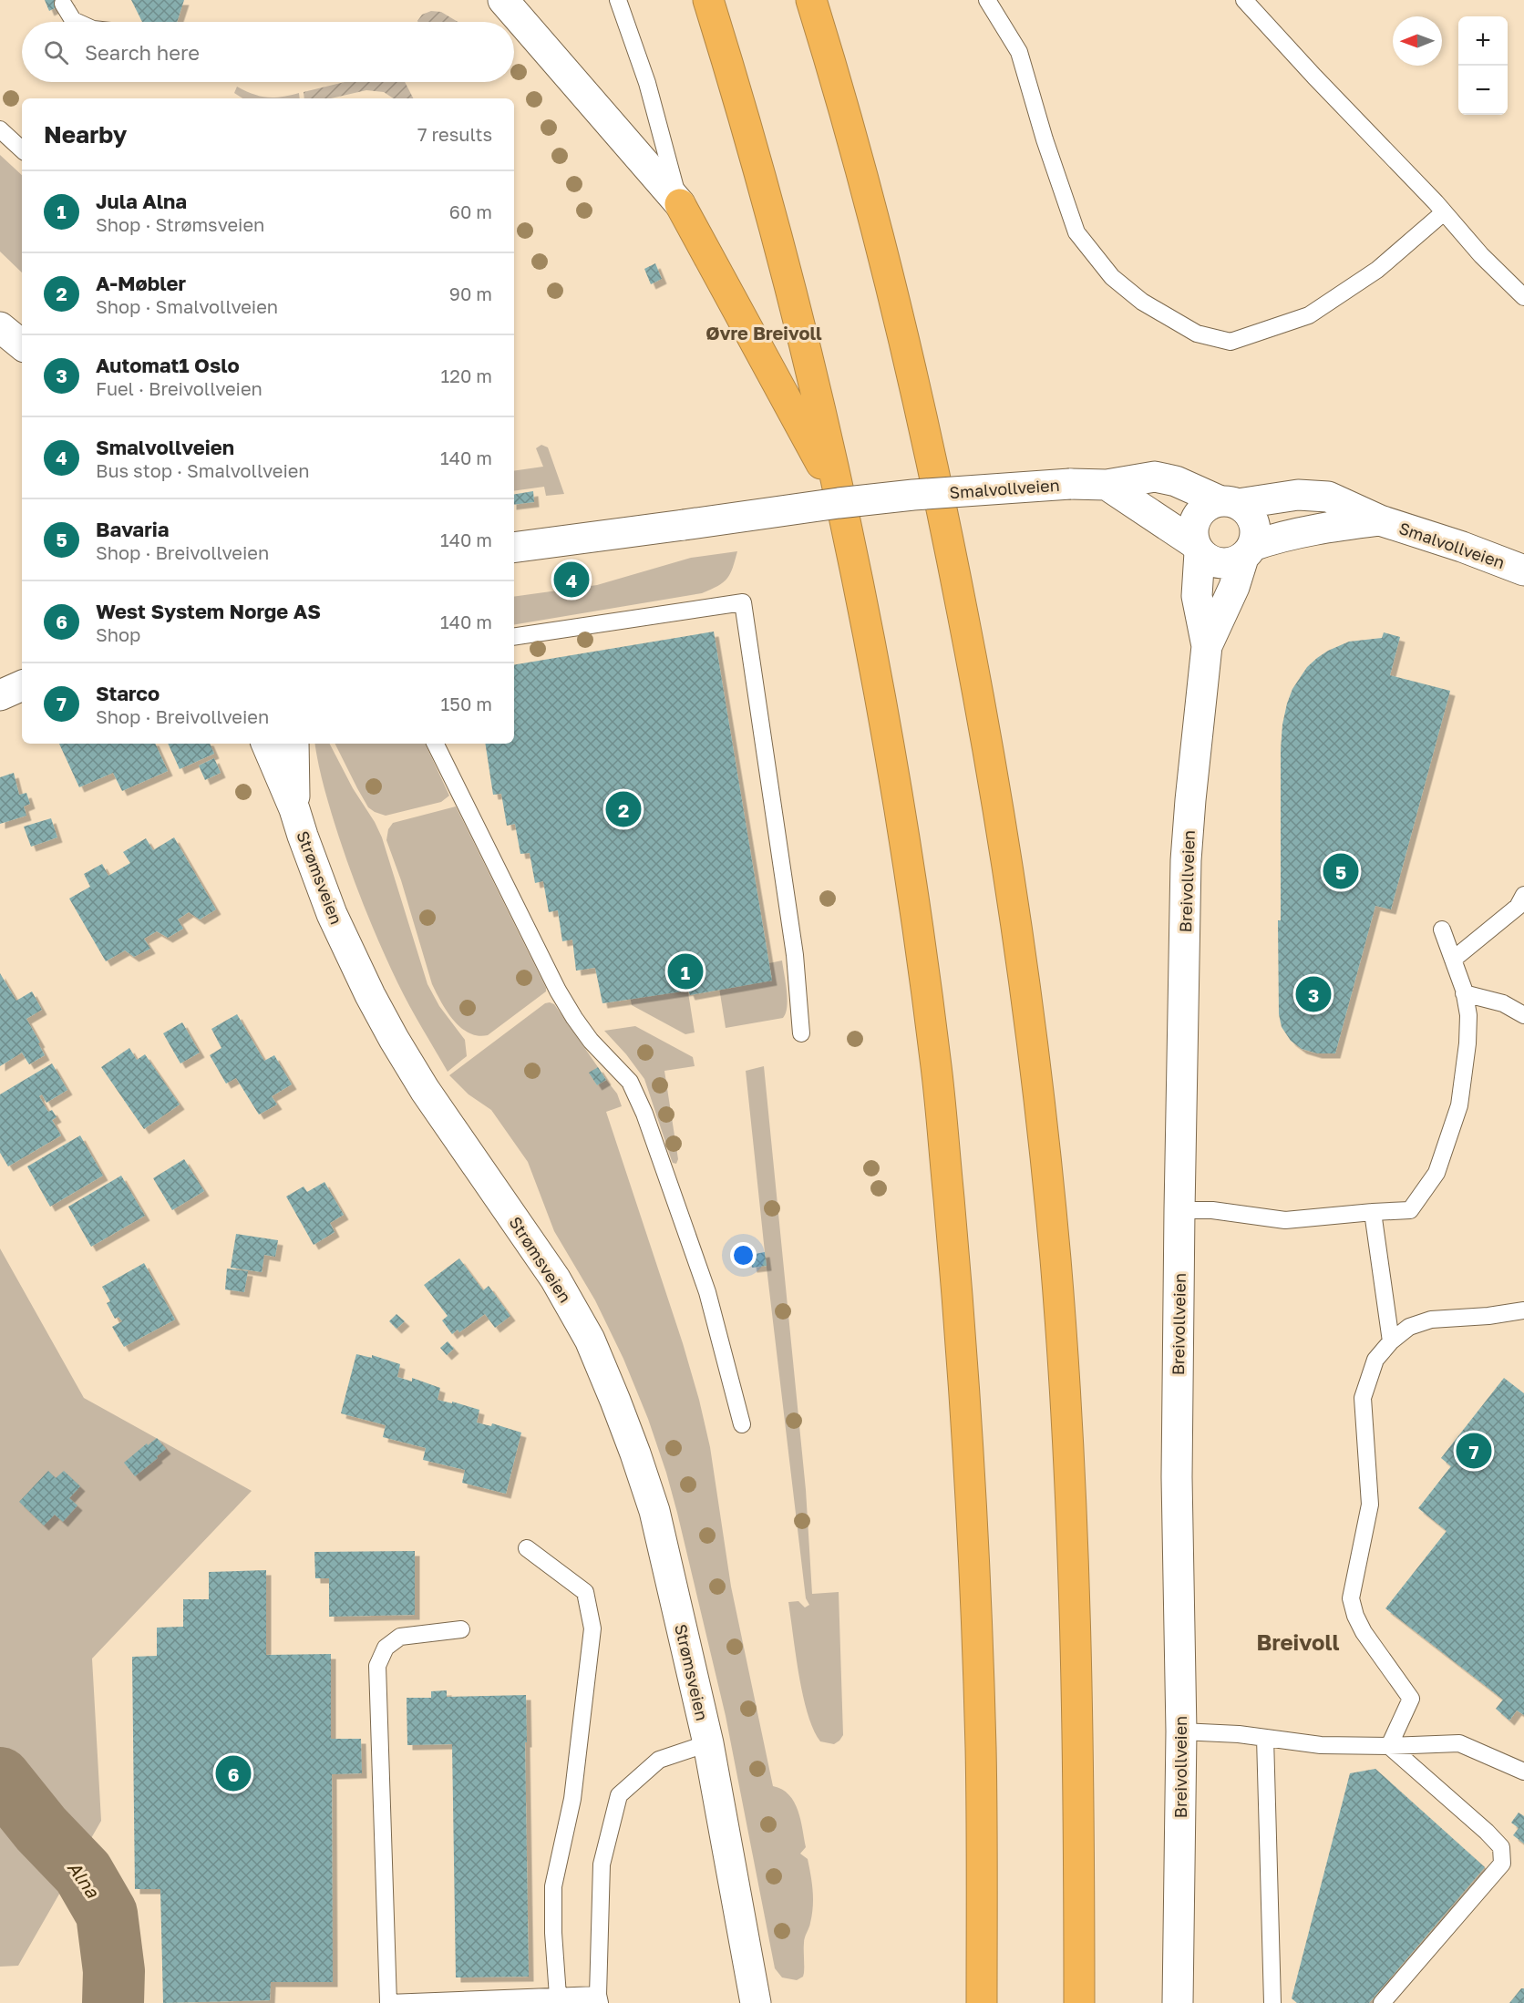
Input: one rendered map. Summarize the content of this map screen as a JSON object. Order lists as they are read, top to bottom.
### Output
{
  "streets": {
    "street": ["Smalvollveien", "Strømsveien", "Breivollveien"]
  },
  "crossings": [
    ["Smalvollveien", "Breivollveien"]
  ],
  "districts": ["Øvre Breivoll", "Breivoll"],
  "water": ["Alna"],
  "north": "left",
  "page": {
    "map_buttons": ["+", "−"],
    "search": "Search here",
    "heading": ["Nearby", "7 results"],
    "list": [
      {
        "mark": "1",
        "name": "Jula Alna",
        "note": "Shop · Strømsveien",
        "value": "60 m"
      },
      {
        "mark": "2",
        "name": "A-Møbler",
        "note": "Shop · Smalvollveien",
        "value": "90 m"
      },
      {
        "mark": "3",
        "name": "Automat1 Oslo",
        "note": "Fuel · Breivollveien",
        "value": "120 m"
      },
      {
        "mark": "4",
        "name": "Smalvollveien",
        "note": "Bus stop · Smalvollveien",
        "value": "140 m"
      },
      {
        "mark": "5",
        "name": "Bavaria",
        "note": "Shop · Breivollveien",
        "value": "140 m"
      },
      {
        "mark": "6",
        "name": "West System Norge AS",
        "note": "Shop",
        "value": "140 m"
      },
      {
        "mark": "7",
        "name": "Starco",
        "note": "Shop · Breivollveien",
        "value": "150 m"
      }
    ],
    "pins": [
      "4",
      "2",
      "5",
      "1",
      "3",
      "7",
      "6"
    ]
  }
}
